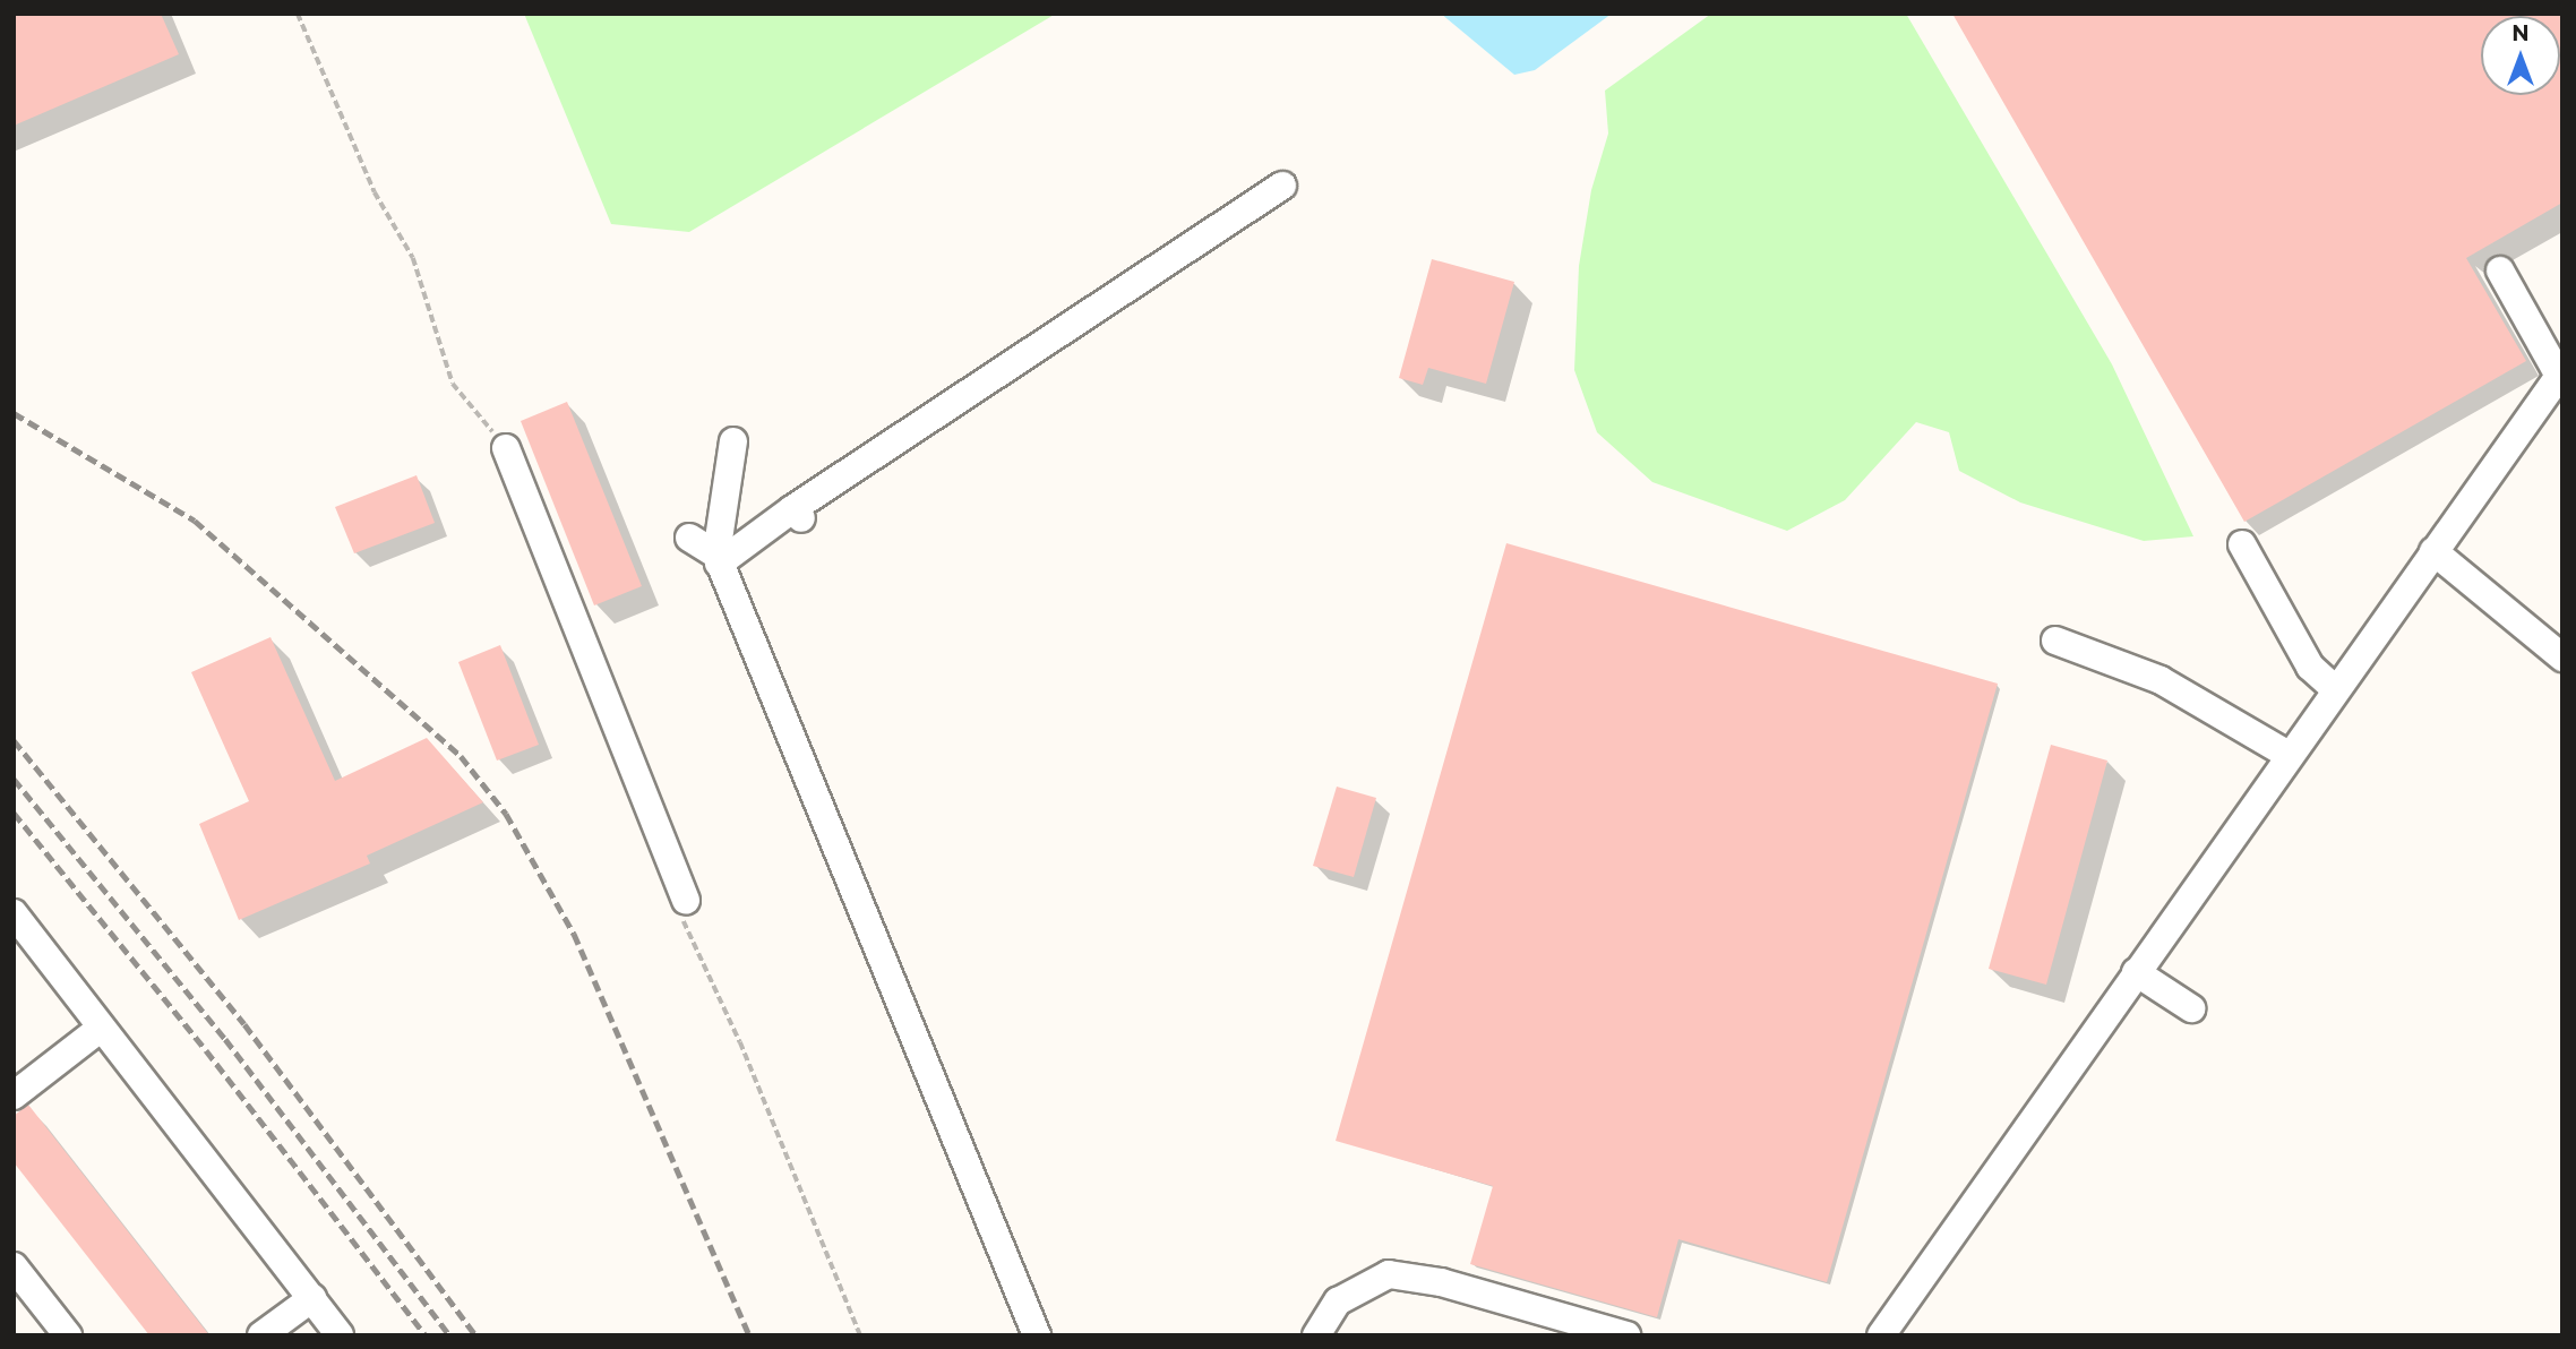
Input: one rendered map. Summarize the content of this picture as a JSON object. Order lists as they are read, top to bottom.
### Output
{
  "north": "top"
}
